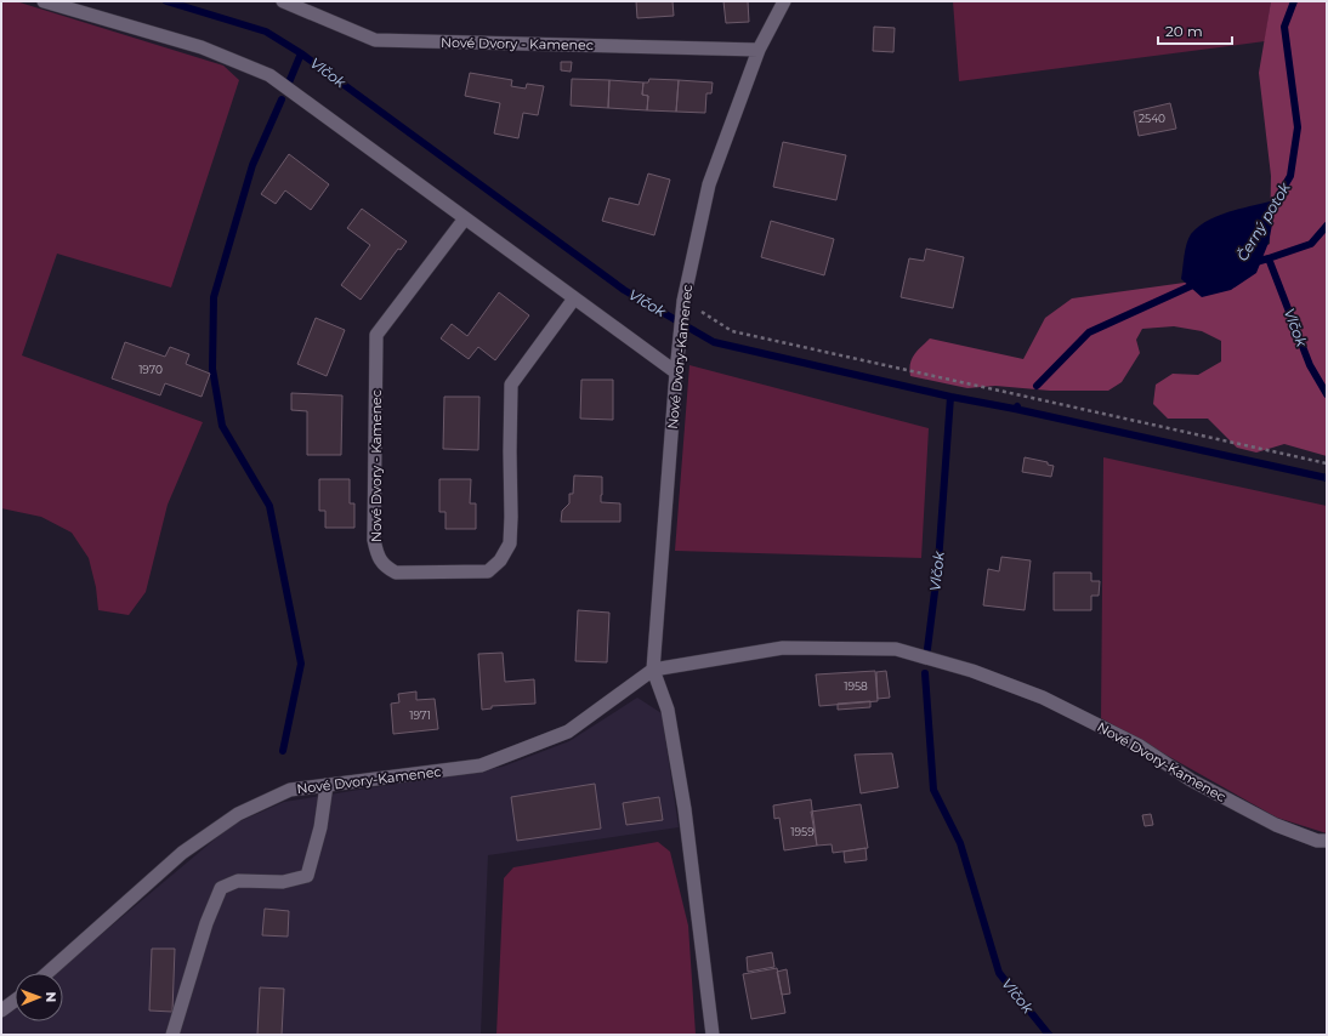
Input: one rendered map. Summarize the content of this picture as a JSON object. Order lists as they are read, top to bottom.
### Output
{
  "streets": {
    "street": ["Nové Dvory - Kamenec", "Nové Dvory-Kamenec"]
  },
  "crossings": [
    ["Nové Dvory - Kamenec", "Nové Dvory-Kamenec"]
  ],
  "water": ["Vlčok", "Černý potok"],
  "house_numbers": [
    "2540",
    "1970",
    "1958",
    "1971",
    "1959"
  ],
  "scale_bar": "20 m",
  "north": "right"
}
